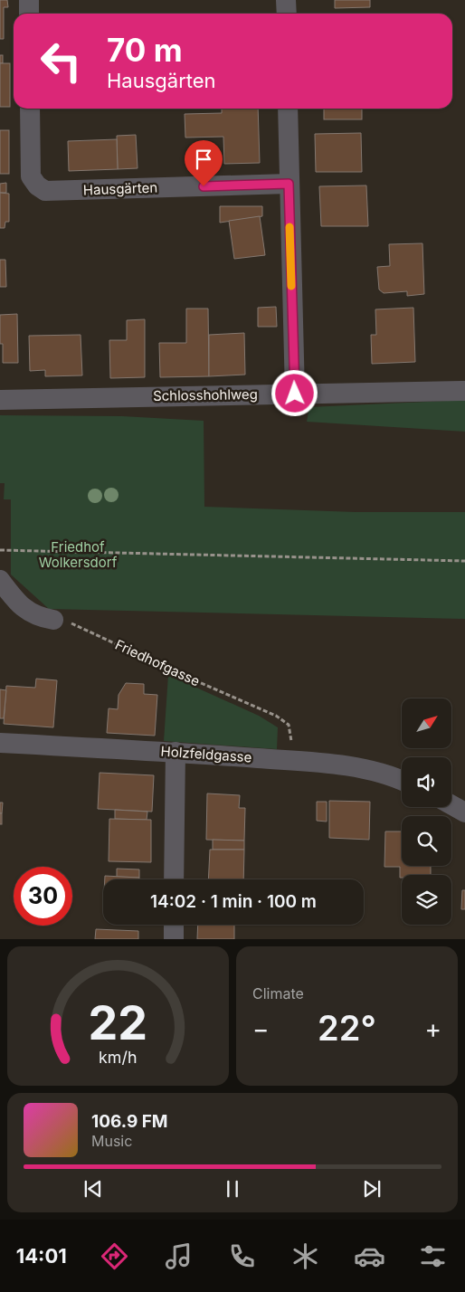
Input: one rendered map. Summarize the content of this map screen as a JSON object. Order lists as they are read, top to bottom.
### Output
{
  "streets": {
    "street": ["Hausgärten", "Schlosshohlweg", "Holzfeldgasse"],
    "path": ["Friedhofgasse"]
  },
  "crossings": [
    ["Friedhofgasse", "Holzfeldgasse"]
  ],
  "parks": ["Friedhof Wolkersdorf"],
  "north": "top right",
  "page": {
    "turn": ["70 m", "Hausgärten"],
    "limit": "30",
    "trip": "14:02 · 1 min · 100 m",
    "tile": "Climate",
    "heat": ["−", "22°", "+"],
    "song": ["106.9 FM", "Music"],
    "tabs": "14:01",
    "gauge": ["22", "km/h"]
  }
}
